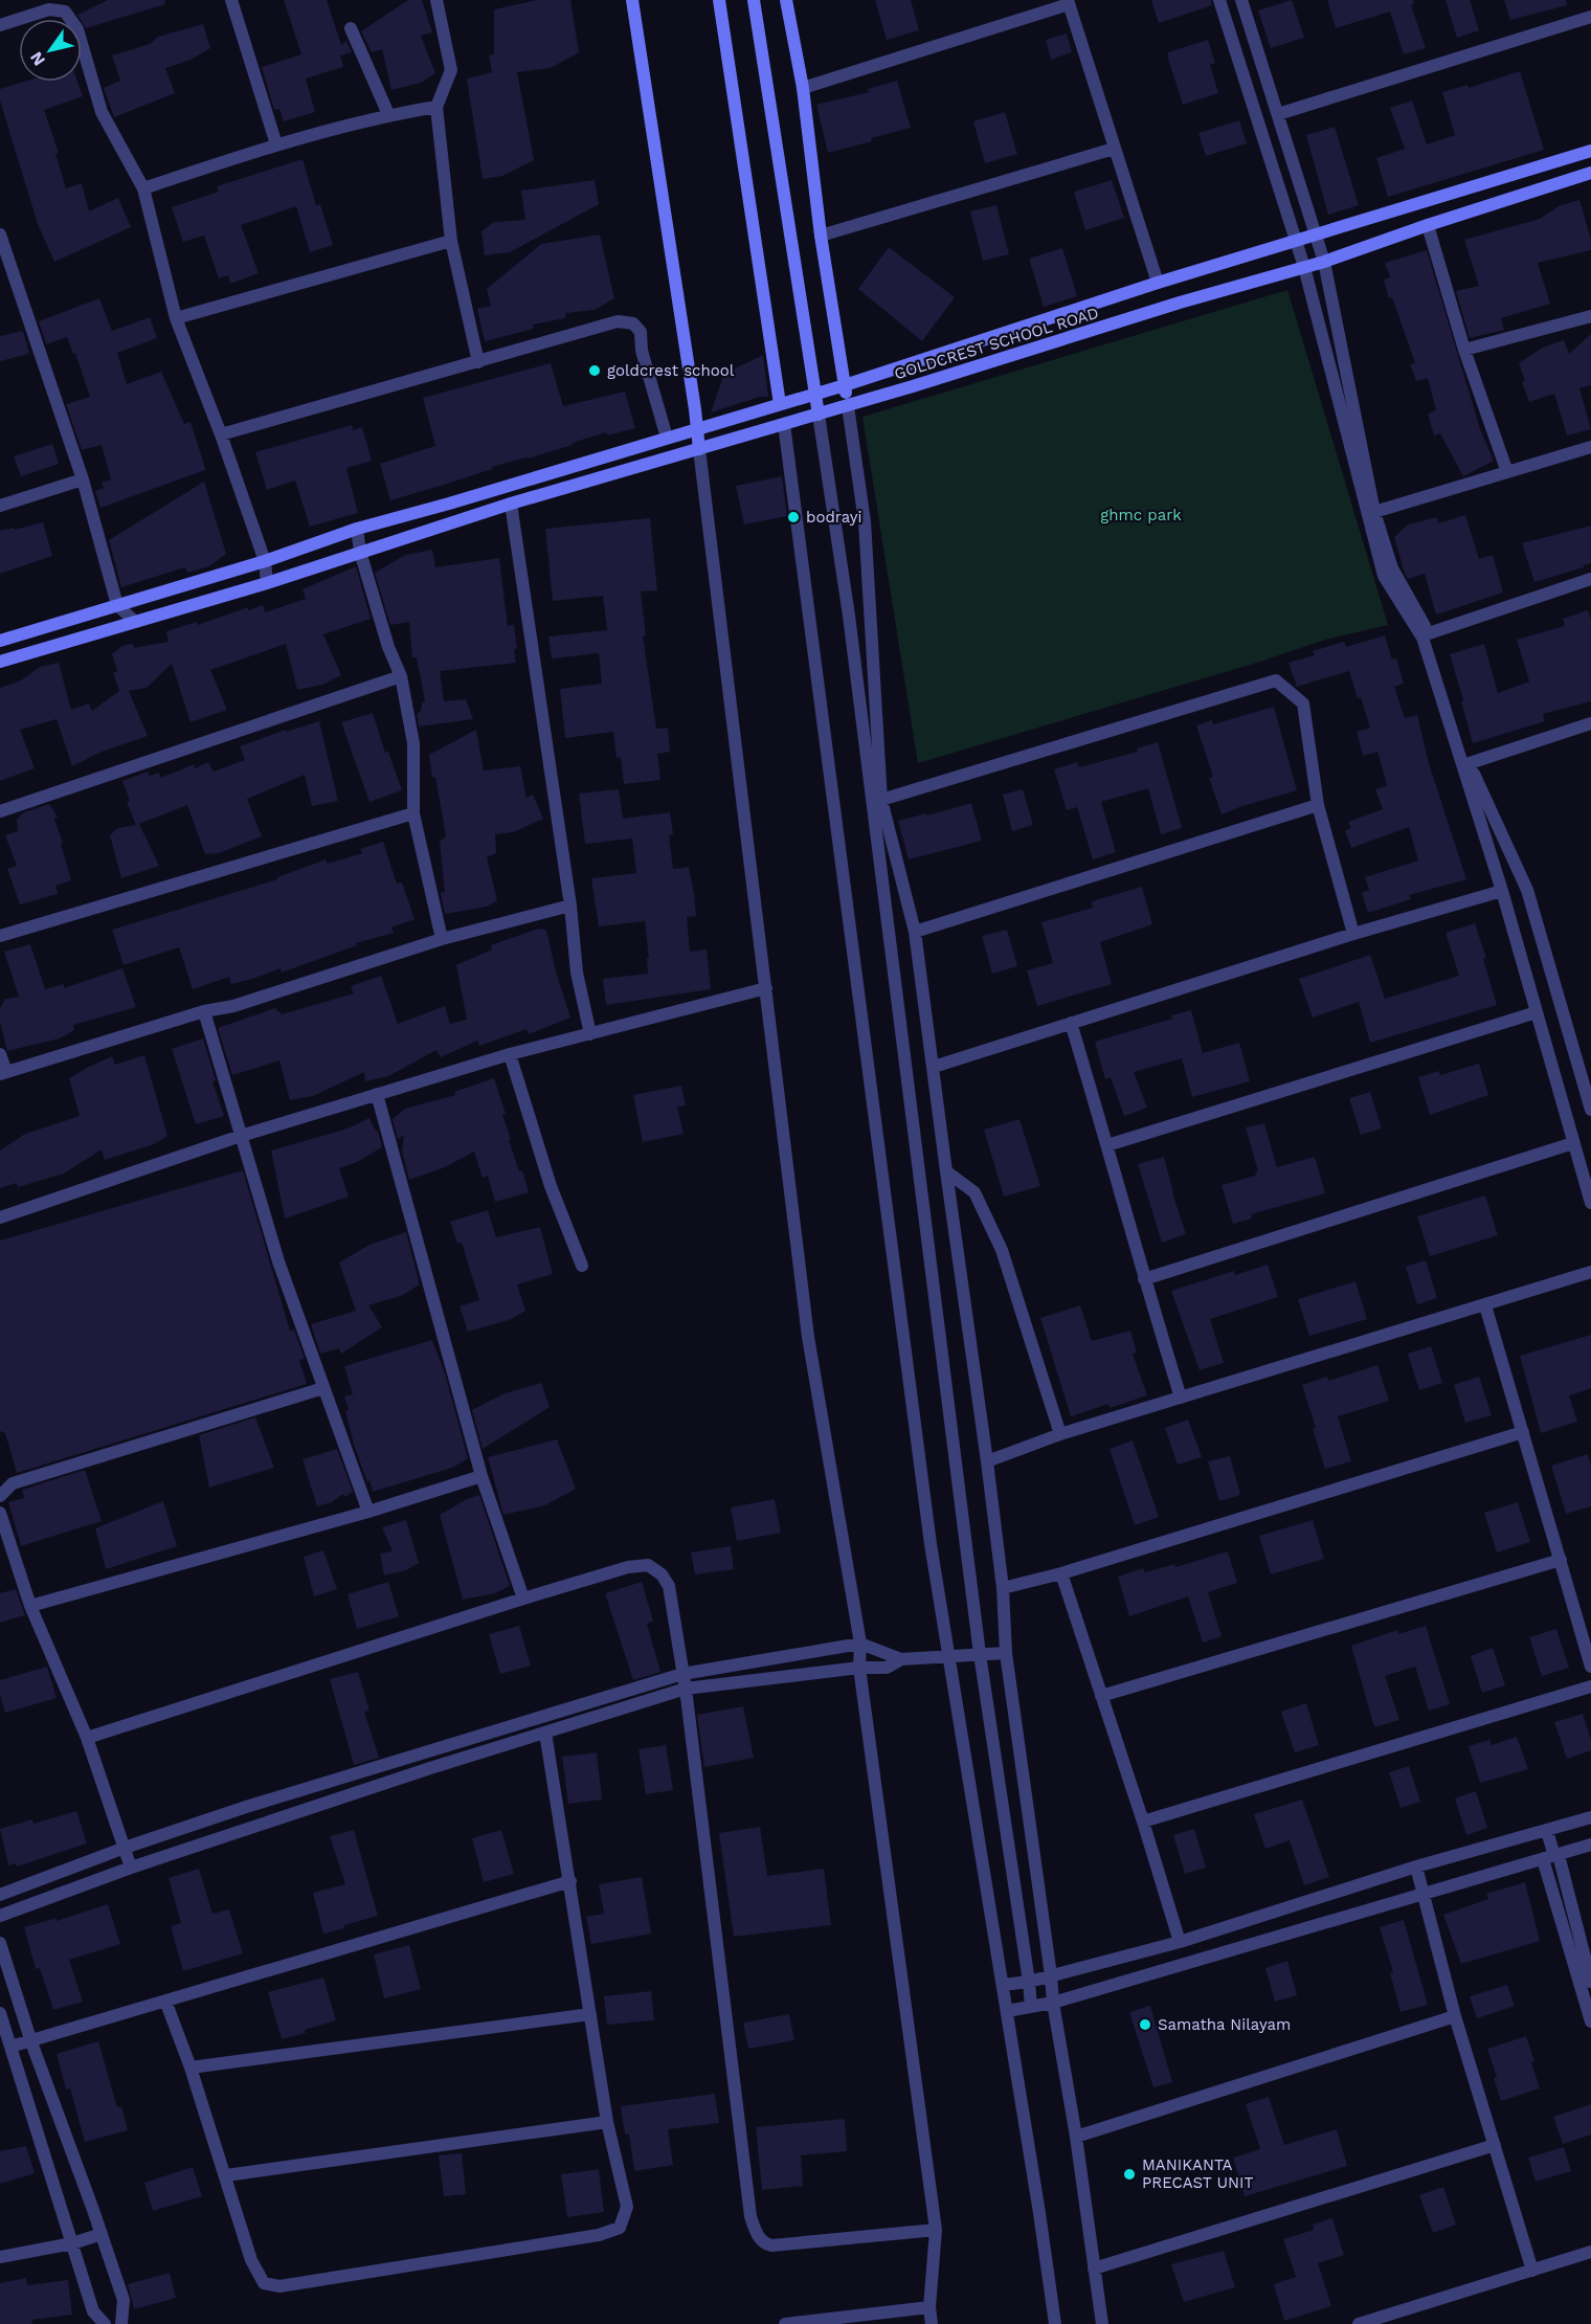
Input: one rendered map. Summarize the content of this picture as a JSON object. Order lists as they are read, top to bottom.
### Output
{
  "streets": {
    "street": ["GOLDCREST SCHOOL ROAD"]
  },
  "parks": ["ghmc park"],
  "places": [
    "goldcrest school",
    "bodrayi",
    "Samatha Nilayam",
    "MANIKANTA PRECAST UNIT"
  ],
  "north": "bottom left"
}
